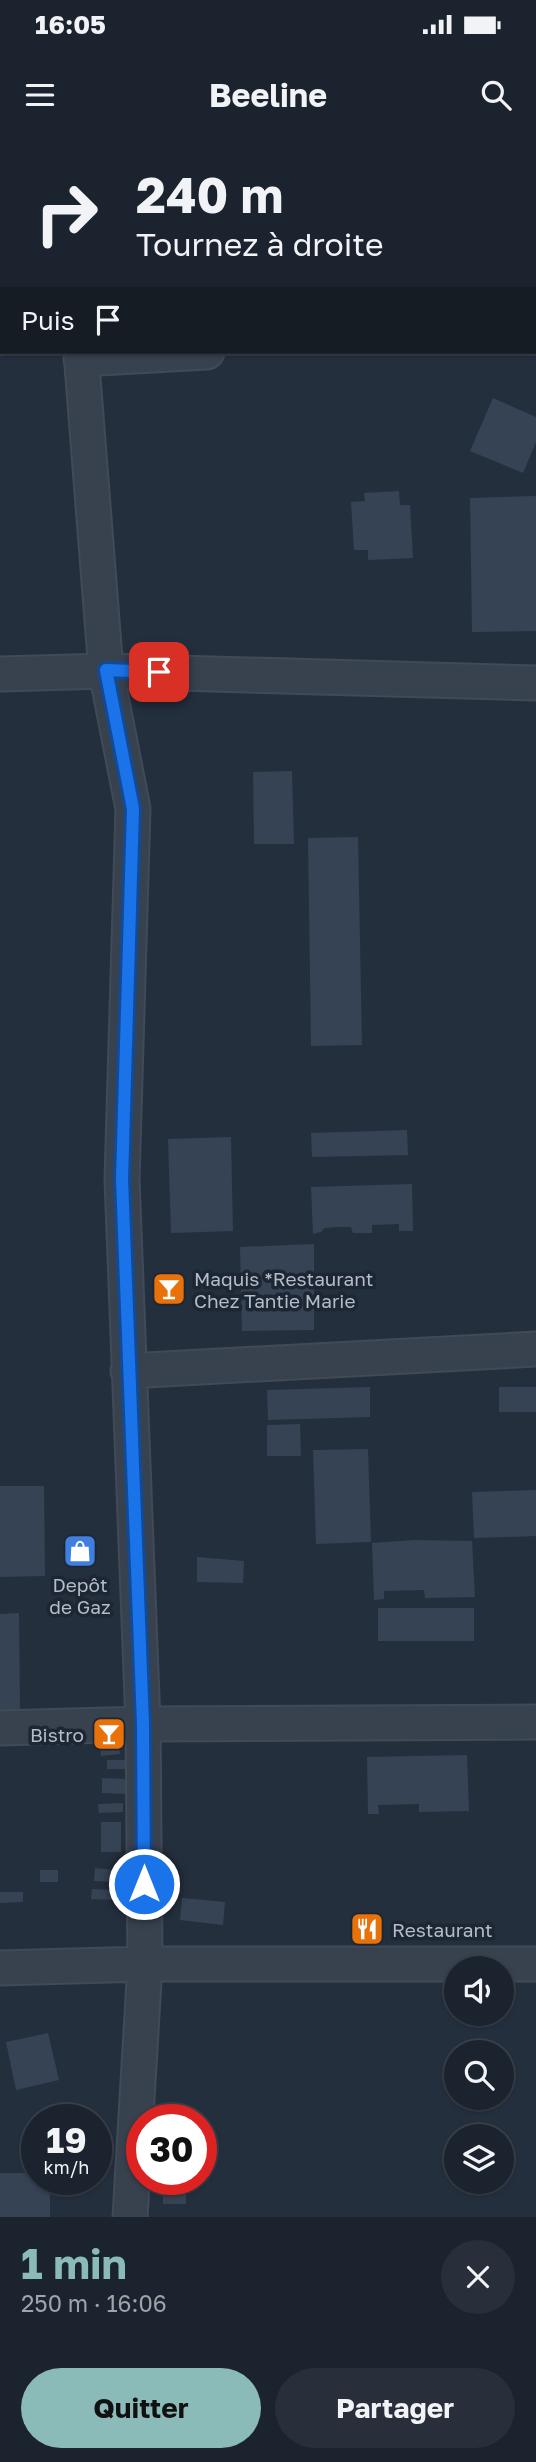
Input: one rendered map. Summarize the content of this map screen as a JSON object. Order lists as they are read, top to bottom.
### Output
{
  "places": {
    "bar": ["Maquis *Restaurant Chez Tantie Marie", "Bistro"],
    "shop": ["Depôt de Gaz"],
    "restaurant": ["Restaurant"]
  },
  "page": {
    "status": "16:05",
    "header": "Beeline",
    "turn": ["240 m", "Tournez à droite"],
    "then": "Puis",
    "speed": "19 km/h",
    "limit": "30",
    "heading": ["1 min", "250 m · 16:06"],
    "buttons": ["Quitter", "Partager"]
  }
}
